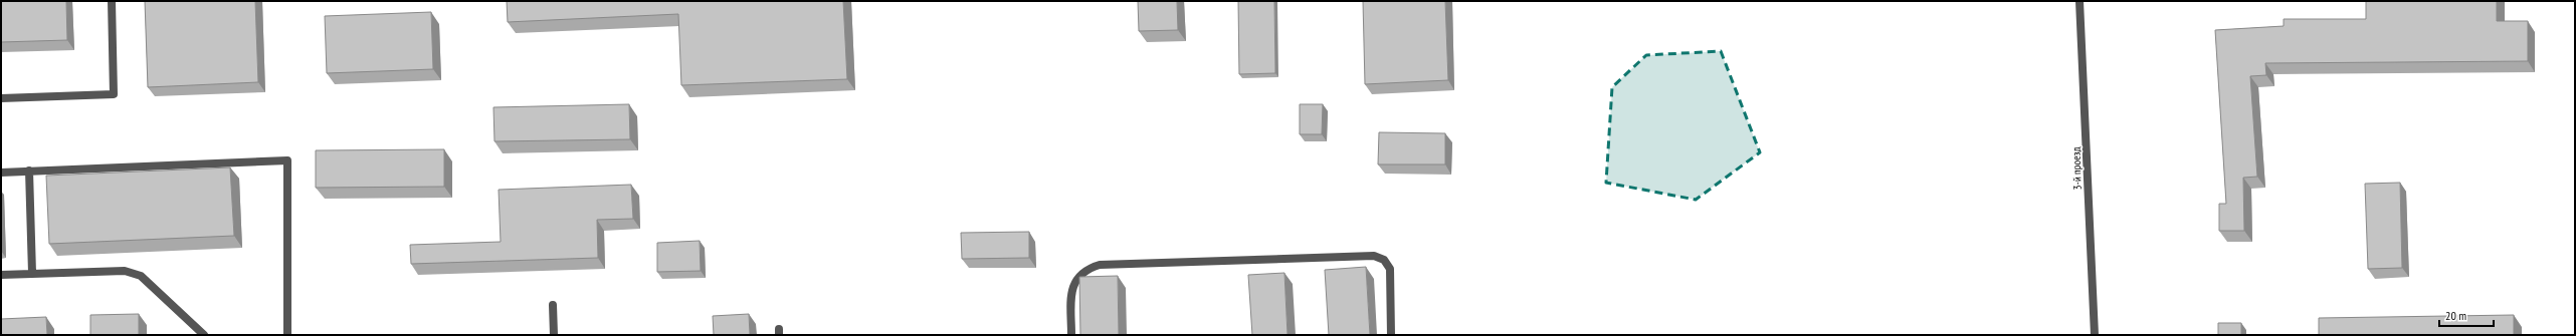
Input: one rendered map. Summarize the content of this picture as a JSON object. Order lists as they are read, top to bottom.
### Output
{
  "streets": {
    "street": ["3-й проезд"]
  },
  "scale_bar": "20 m"
}
